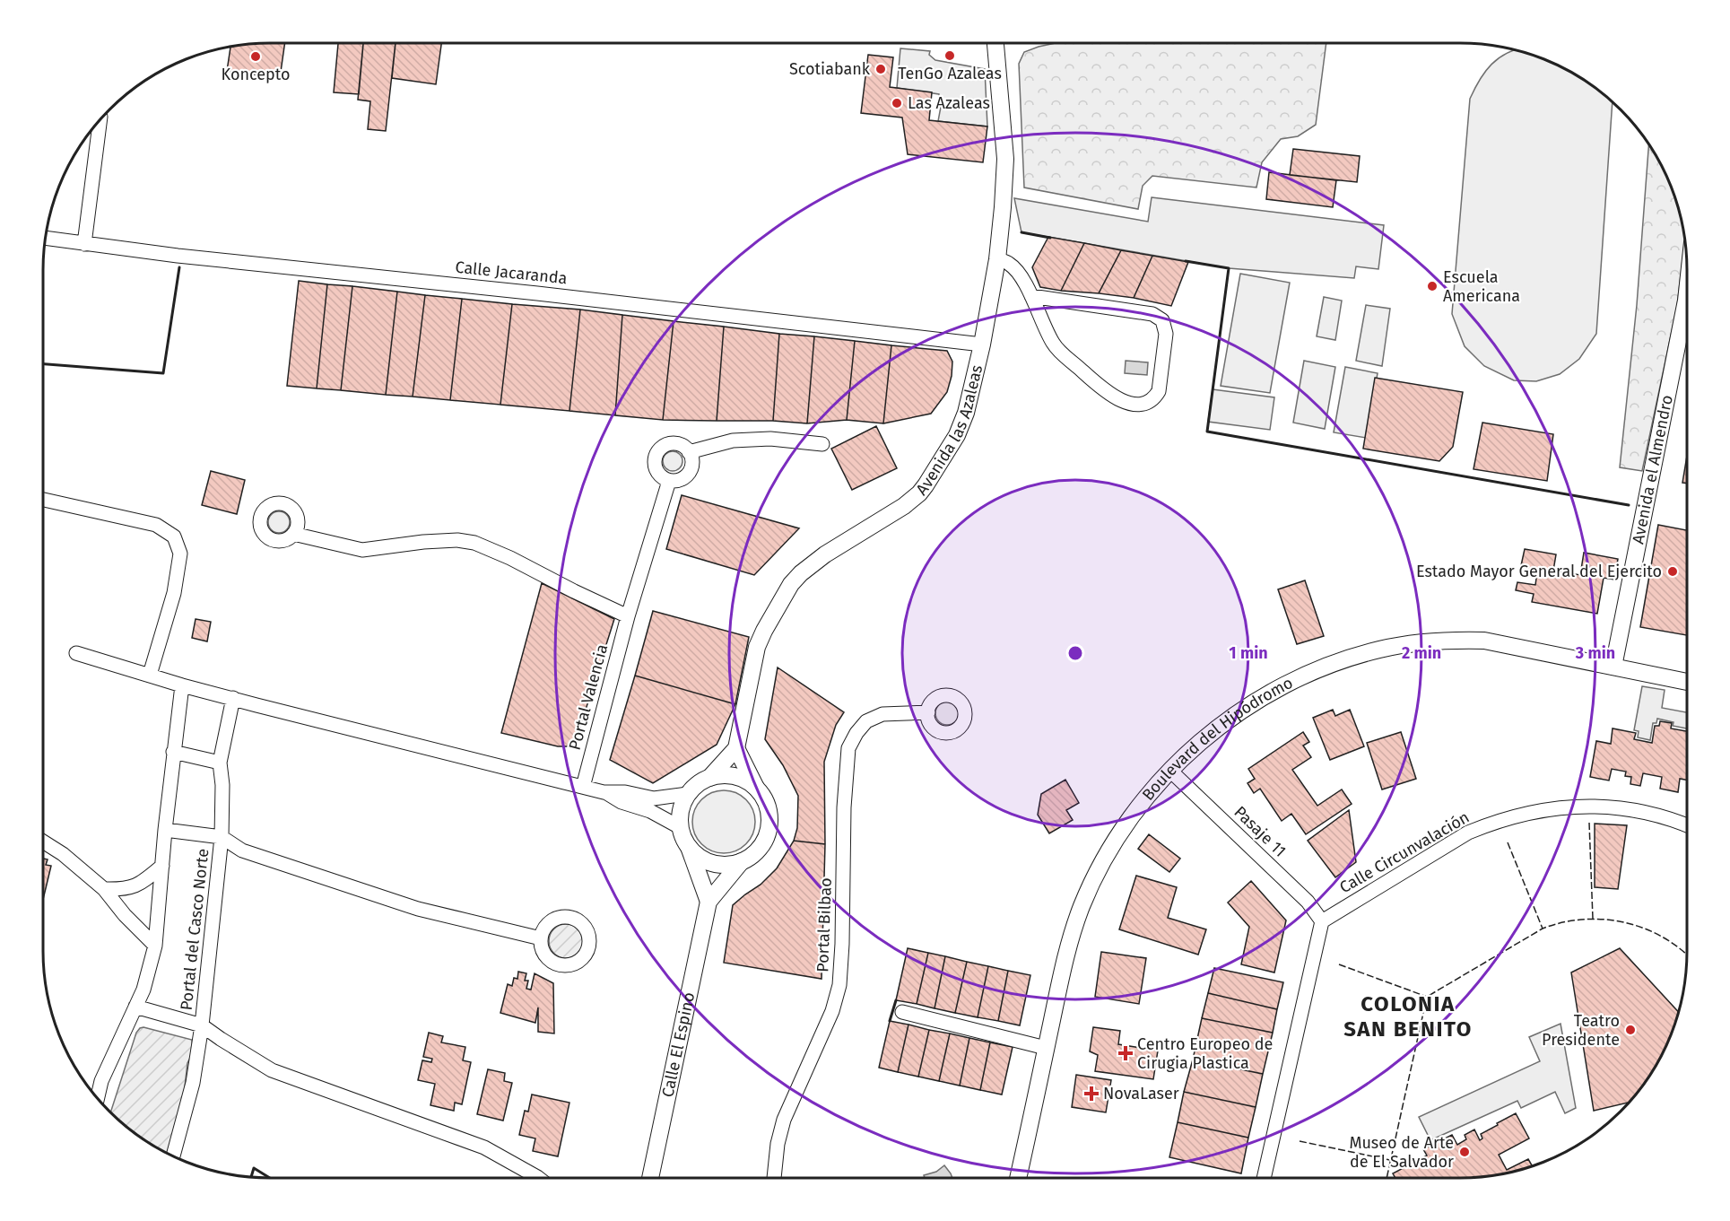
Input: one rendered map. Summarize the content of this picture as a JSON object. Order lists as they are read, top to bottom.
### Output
{
  "streets": {
    "street": [
      "Calle Jacaranda",
      "Avenida las Azaleas",
      "Avenida el Almendro",
      "Portal Valencia",
      "Boulevard del Hipódromo",
      "Pasaje 11",
      "Calle Circunvalación",
      "Portal Bilbao",
      "Portal del Casco Norte",
      "Calle El Espino"
    ]
  },
  "crossings": [
    ["Calle Jacaranda", "Avenida las Azaleas"],
    ["Avenida el Almendro", "Boulevard del Hipódromo"],
    ["Boulevard del Hipódromo", "Pasaje 11"],
    ["Pasaje 11", "Calle Circunvalación"]
  ],
  "districts": ["COLONIA SAN BENITO"],
  "places": {
    "other": [
      "TenGo Azaleas",
      "Koncepto",
      "Scotiabank",
      "Las Azaleas",
      "Escuela Americana",
      "Estado Mayor General del Ejercito",
      "Teatro Presidente",
      "Museo de Arte de El Salvador"
    ],
    "health": ["Centro Europeo de Cirugia Plastica", "NovaLaser"]
  },
  "rings": ["1 min", "2 min", "3 min"]
}
